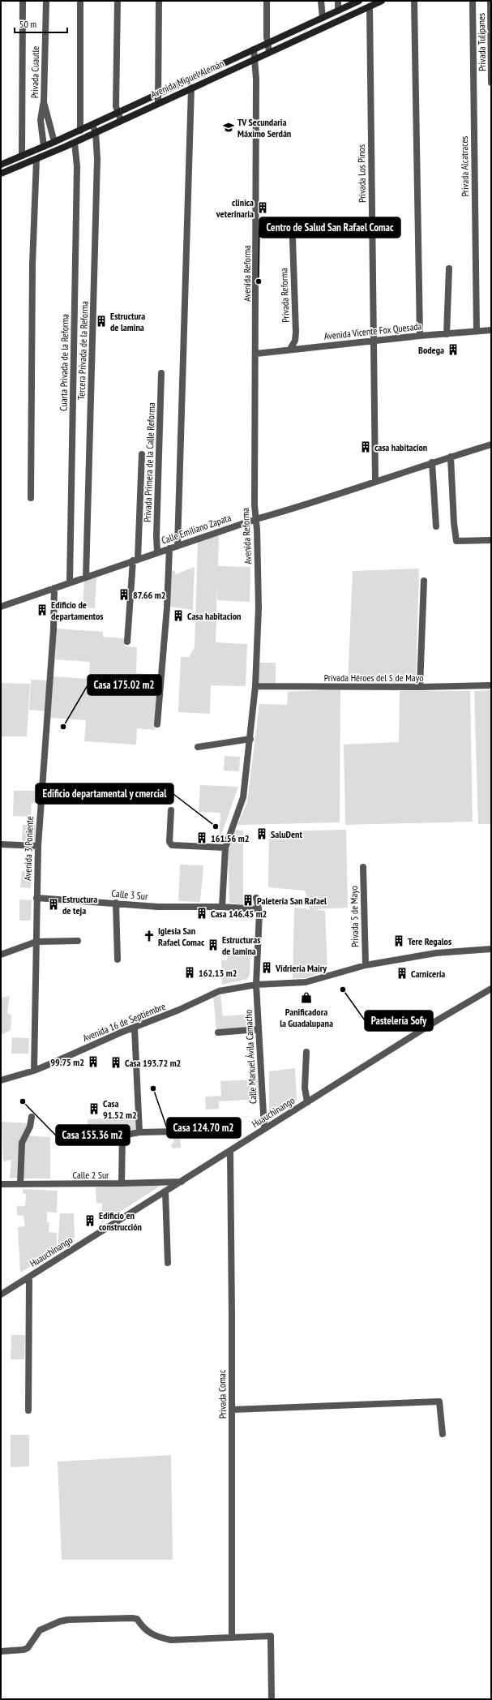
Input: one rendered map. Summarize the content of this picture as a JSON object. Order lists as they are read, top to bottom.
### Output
{
  "streets": {
    "main road": ["Avenida Miguel Alemán"],
    "street": [
      "Privada Tulipanes",
      "Privada Cuautle",
      "Privada Alcatraces",
      "Privada Los Pinos",
      "Avenida Reforma",
      "Privada Reforma",
      "Avenida Vicente Fox Quesada",
      "Tercera Privada de la Reforma",
      "Cuarta Privada de la Reforma",
      "Privada Primera de la Calle Reforma",
      "Calle Emiliano Zapata",
      "Privada Héroes del 5 de Mayo",
      "Avenida 3 Poniente",
      "Calle 3 Sur",
      "Privada 5 de Mayo",
      "Avenida 16 de Septiembre",
      "Calle Manuel Ávila Camacho",
      "Huauchinango",
      "Calle 2 Sur",
      "Privada Comac"
    ]
  },
  "crossings": [
    ["Privada Cuautle", "Avenida Miguel Alemán"],
    ["Avenida Miguel Alemán", "Privada Los Pinos"],
    ["Avenida Miguel Alemán", "Avenida Reforma"],
    ["Avenida Miguel Alemán", "Tercera Privada de la Reforma"],
    ["Avenida Miguel Alemán", "Cuarta Privada de la Reforma"],
    ["Privada Alcatraces", "Avenida Vicente Fox Quesada"],
    ["Privada Los Pinos", "Avenida Vicente Fox Quesada"],
    ["Privada Los Pinos", "Calle Emiliano Zapata"],
    ["Avenida Reforma", "Avenida Vicente Fox Quesada"],
    ["Avenida Reforma", "Calle Emiliano Zapata"],
    ["Avenida Reforma", "Privada Héroes del 5 de Mayo"],
    ["Avenida Reforma", "Calle 3 Sur"],
    ["Privada Reforma", "Avenida Vicente Fox Quesada"],
    ["Tercera Privada de la Reforma", "Calle Emiliano Zapata"],
    ["Cuarta Privada de la Reforma", "Calle Emiliano Zapata"],
    ["Privada Primera de la Calle Reforma", "Calle Emiliano Zapata"],
    ["Calle Emiliano Zapata", "Avenida 3 Poniente"],
    ["Avenida 3 Poniente", "Calle 3 Sur"],
    ["Avenida 3 Poniente", "Avenida 16 de Septiembre"],
    ["Privada 5 de Mayo", "Avenida 16 de Septiembre"],
    ["Avenida 16 de Septiembre", "Calle Manuel Ávila Camacho"],
    ["Calle Manuel Ávila Camacho", "Huauchinango"],
    ["Huauchinango", "Calle 2 Sur"],
    ["Huauchinango", "Privada Comac"]
  ],
  "places": {
    "school or university": ["TV Secundaria Máximo Serdán"],
    "building": [
      "clinica veterinaria",
      "Estructura de lamina",
      "Bodega",
      "casa habitacion",
      "87.66 m2",
      "Edificio de departamentos",
      "Casa habitacion",
      "SaluDent",
      "161.56 m2",
      "Paletería San Rafael",
      "Estructura de teja",
      "Casa 146.45 m2",
      "Tere Regalos",
      "Estructuras de lamina",
      "Vidriería Mairy",
      "162.13 m2",
      "Carnicería",
      "99.75 m2",
      "Casa 193.72 m2",
      "Casa 91.52 m2",
      "Edificio en construcción"
    ],
    "other": [
      "Centro de Salud San Rafael Comac",
      "Casa 175.02 m2",
      "Edificio departamental y cmercial",
      "Pastelería Sofy",
      "Casa 124.70 m2",
      "Casa 155.36 m2"
    ],
    "church": ["Iglesia San Rafael Comac"],
    "shop": ["Panificadora la Guadalupana"]
  },
  "scale_bar": "50 m"
}
